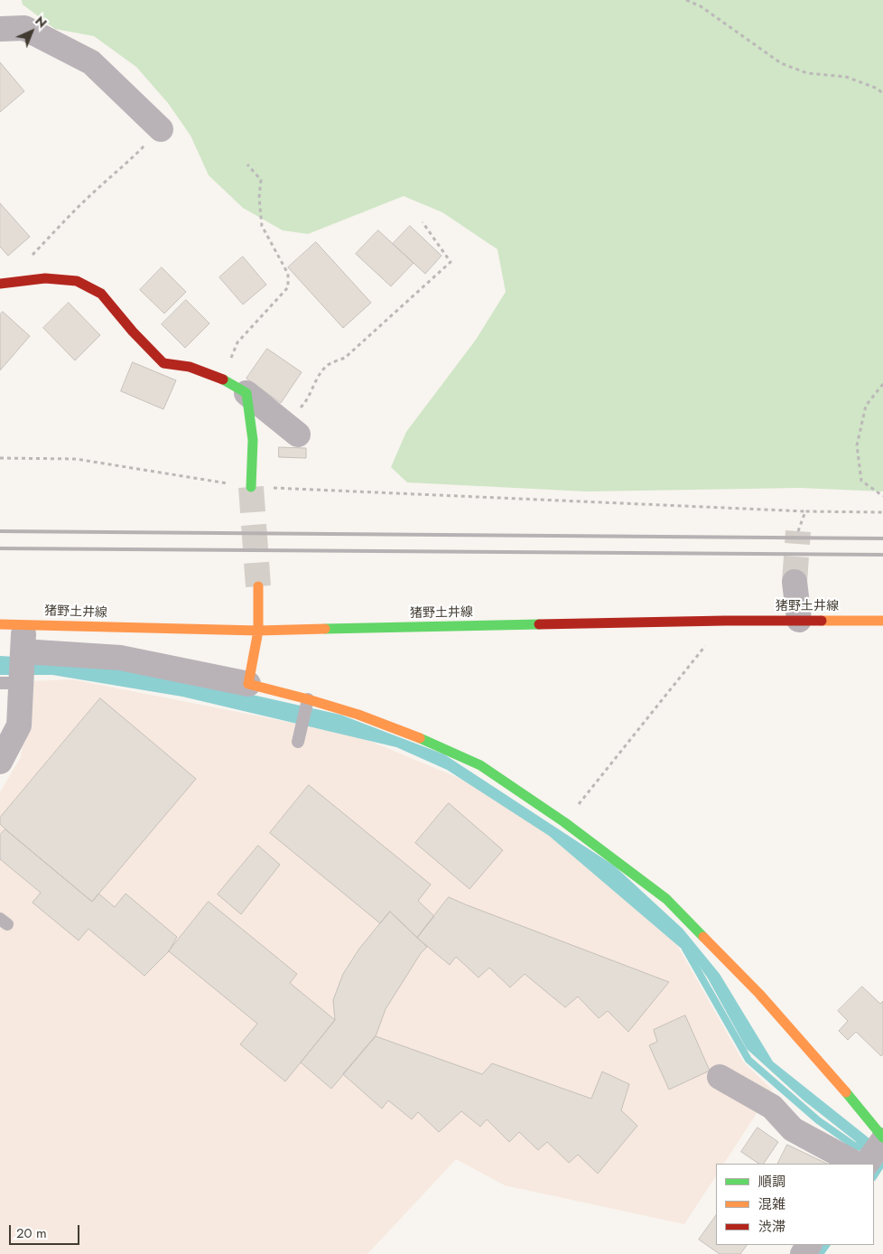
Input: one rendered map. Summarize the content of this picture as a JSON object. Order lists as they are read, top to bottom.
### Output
{
  "streets": {
    "street": ["猪野土井線"]
  },
  "legend": ["順調", "混雑", "渋滞"],
  "scale_bar": "20 m",
  "north": "top right"
}
